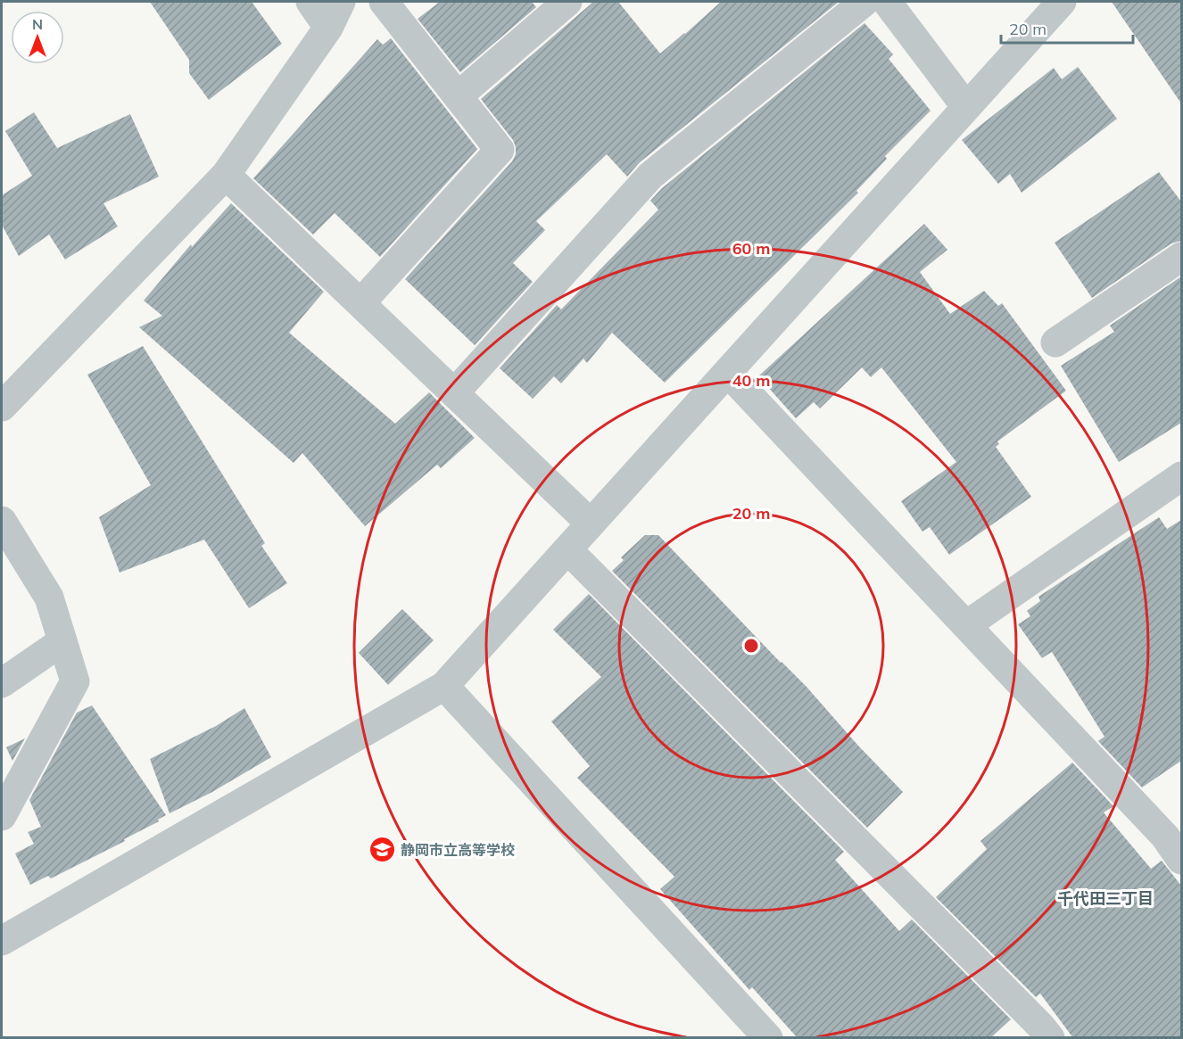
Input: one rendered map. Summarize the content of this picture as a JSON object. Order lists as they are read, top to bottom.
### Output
{
  "districts": ["千代田三丁目"],
  "places": {
    "school or university": ["静岡市立高等学校"]
  },
  "scale_bar": "20 m",
  "north": "top",
  "rings": ["60 m", "40 m", "20 m"]
}
